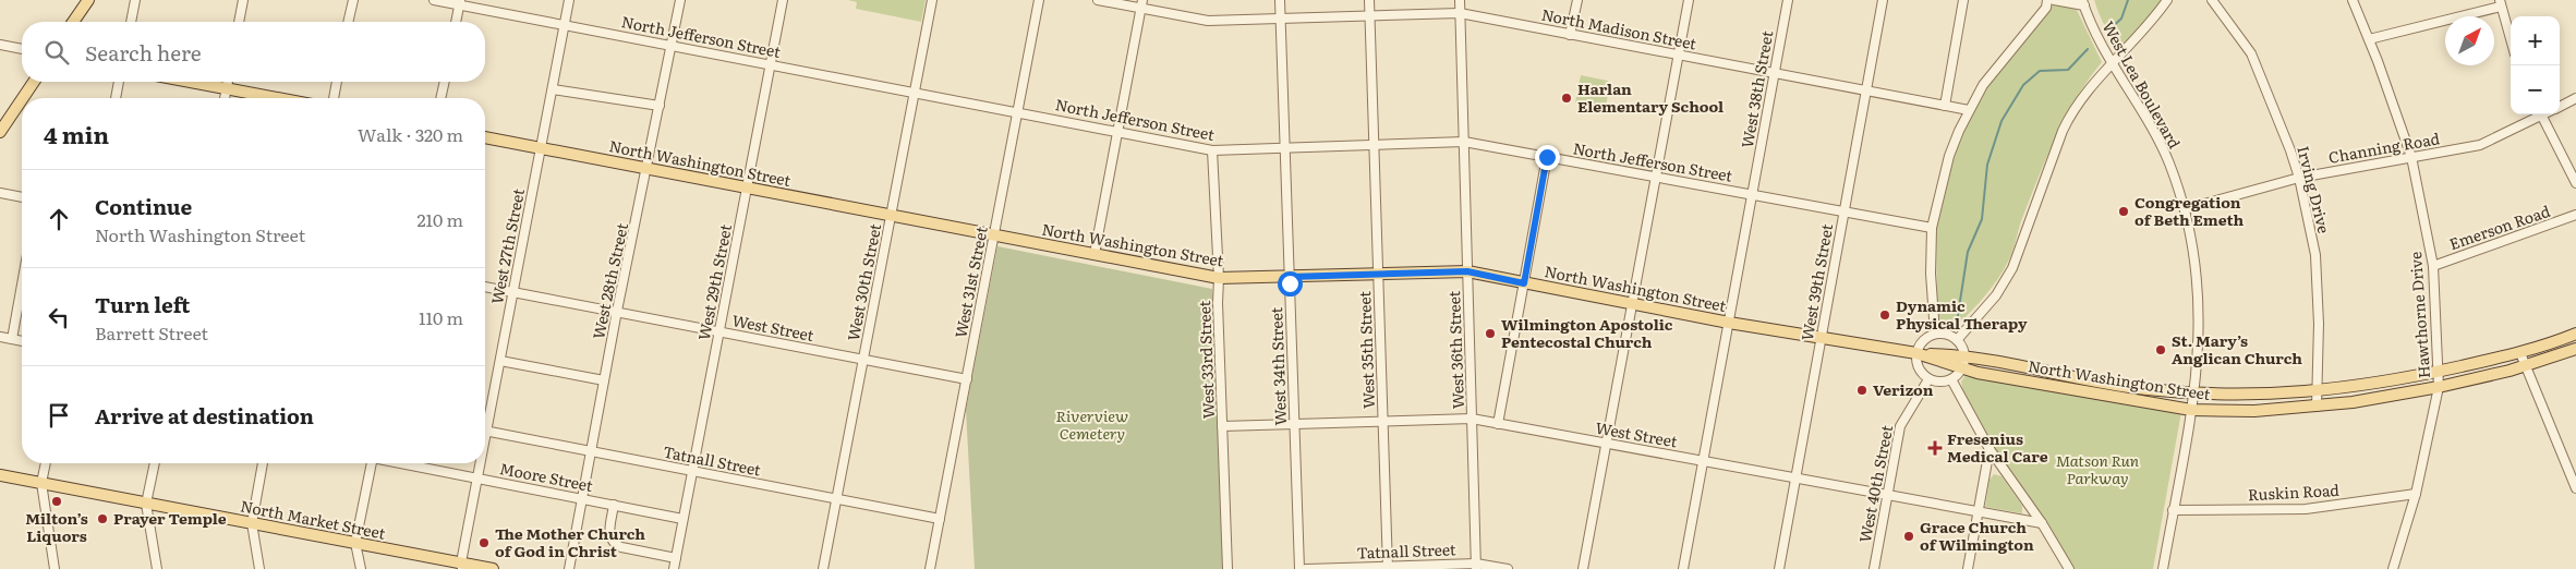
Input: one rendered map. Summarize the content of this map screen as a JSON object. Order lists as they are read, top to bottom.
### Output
{
  "streets": {
    "main road": ["North Washington Street", "North Market Street"],
    "street": [
      "North Madison Street",
      "North Jefferson Street",
      "West Lea Boulevard",
      "West 38th Street",
      "Channing Road",
      "Irving Drive",
      "Emerson Road",
      "West 27th Street",
      "West 28th Street",
      "West 29th Street",
      "West 30th Street",
      "West 31st Street",
      "West 39th Street",
      "Hawthorne Drive",
      "West Street",
      "West 35th Street",
      "West 36th Street",
      "West 33rd Street",
      "West 34th Street",
      "Tatnall Street",
      "Moore Street",
      "West 40th Street",
      "Ruskin Road"
    ]
  },
  "crossings": [
    ["North Madison Street", "West 38th Street"],
    ["North Madison Street", "West 39th Street"],
    ["North Madison Street", "West 35th Street"],
    ["North Madison Street", "West 36th Street"],
    ["North Madison Street", "West 34th Street"],
    ["North Jefferson Street", "West 38th Street"],
    ["North Jefferson Street", "West 27th Street"],
    ["North Jefferson Street", "West 28th Street"],
    ["North Jefferson Street", "West 29th Street"],
    ["North Jefferson Street", "West 30th Street"],
    ["North Jefferson Street", "West 31st Street"],
    ["North Jefferson Street", "West 39th Street"],
    ["North Jefferson Street", "West 35th Street"],
    ["North Jefferson Street", "West 36th Street"],
    ["North Jefferson Street", "West 33rd Street"],
    ["North Jefferson Street", "West 34th Street"],
    ["West Lea Boulevard", "Channing Road"],
    ["West Lea Boulevard", "North Washington Street"],
    ["West Lea Boulevard", "Ruskin Road"],
    ["West 38th Street", "North Washington Street"],
    ["West 38th Street", "West Street"],
    ["Channing Road", "Irving Drive"],
    ["Channing Road", "Hawthorne Drive"],
    ["North Washington Street", "Irving Drive"],
    ["North Washington Street", "West 27th Street"],
    ["North Washington Street", "West 28th Street"],
    ["North Washington Street", "West 29th Street"],
    ["North Washington Street", "West 30th Street"],
    ["North Washington Street", "West 31st Street"],
    ["North Washington Street", "West 39th Street"],
    ["North Washington Street", "Hawthorne Drive"],
    ["North Washington Street", "West 35th Street"],
    ["North Washington Street", "West 36th Street"],
    ["North Washington Street", "West 33rd Street"],
    ["North Washington Street", "West 34th Street"],
    ["Emerson Road", "Hawthorne Drive"],
    ["West 27th Street", "West Street"],
    ["West 27th Street", "Moore Street"],
    ["West 27th Street", "North Market Street"],
    ["West 28th Street", "West Street"],
    ["West 28th Street", "Tatnall Street"],
    ["West 28th Street", "Moore Street"],
    ["West 29th Street", "West Street"],
    ["West 29th Street", "Tatnall Street"],
    ["West 29th Street", "Moore Street"],
    ["West 30th Street", "West Street"],
    ["West 30th Street", "Tatnall Street"],
    ["West 31st Street", "West Street"],
    ["West 31st Street", "Tatnall Street"],
    ["West 39th Street", "West Street"],
    ["Hawthorne Drive", "Ruskin Road"],
    ["West Street", "West 35th Street"],
    ["West Street", "West 36th Street"],
    ["West Street", "West 33rd Street"],
    ["West Street", "West 34th Street"],
    ["West Street", "West 40th Street"],
    ["West 35th Street", "Tatnall Street"],
    ["West 36th Street", "Tatnall Street"]
  ],
  "parks": ["Riverview Cemetery", "Matson Run Parkway"],
  "places": {
    "other": [
      "Harlan Elementary School",
      "Congregation of Beth Emeth",
      "Dynamic Physical Therapy",
      "Wilmington Apostolic Pentecostal Church",
      "St. Mary’s Anglican Church",
      "Verizon",
      "Milton’s Liquors",
      "Prayer Temple",
      "Grace Church of Wilmington",
      "The Mother Church of God in Christ"
    ],
    "health": ["Fresenius Medical Care"]
  },
  "north": "top right",
  "page": {
    "map_buttons": ["+", "−"],
    "search": "Search here",
    "heading": ["4 min", "Walk · 320 m"],
    "list": [
      ["Continue", "North Washington Street", "210 m"],
      ["Turn left", "Barrett Street", "110 m"],
      "Arrive at destination"
    ]
  }
}
